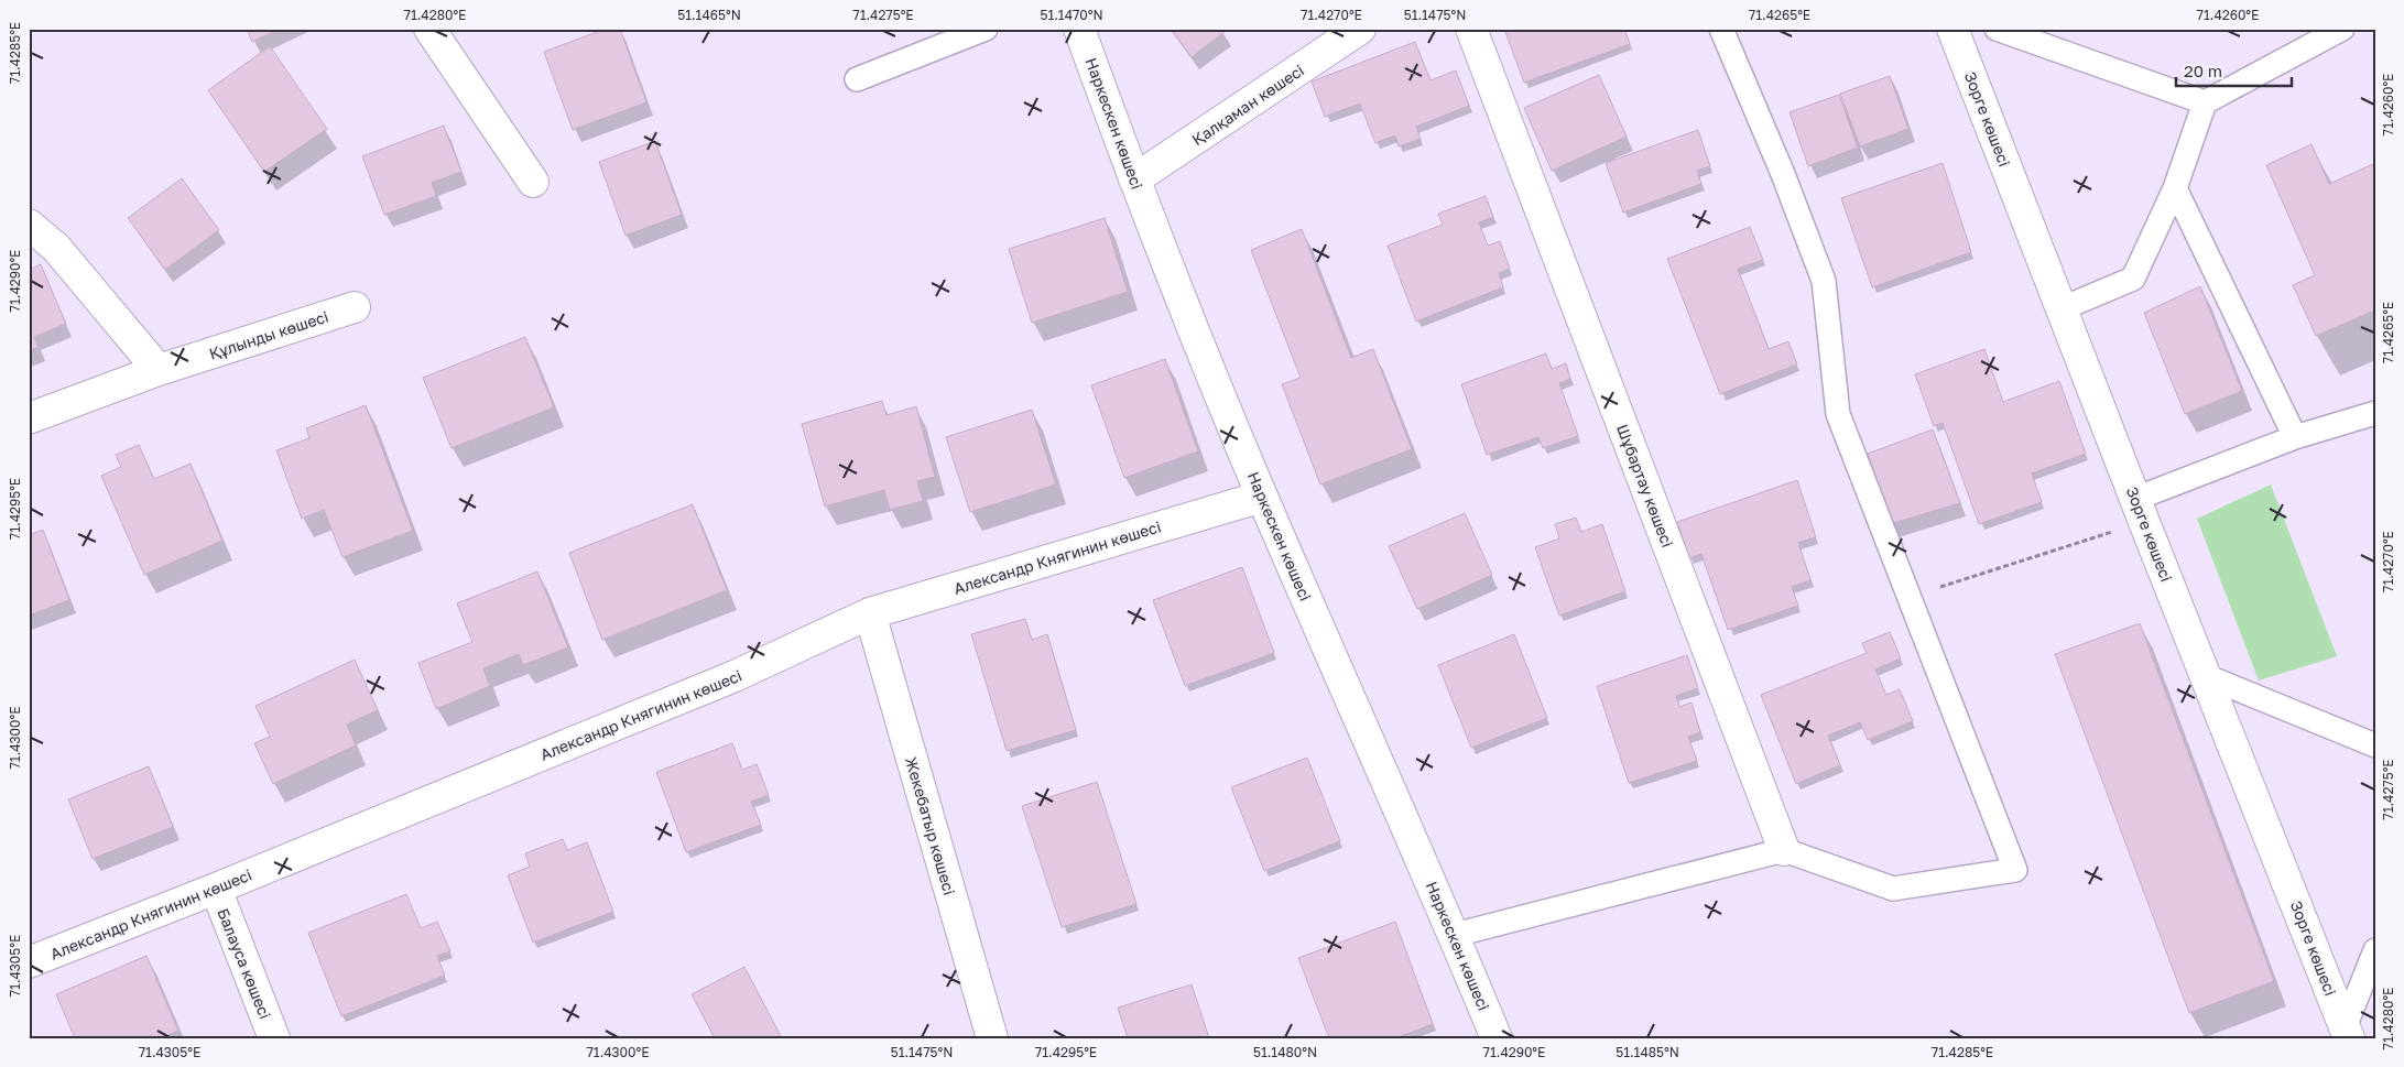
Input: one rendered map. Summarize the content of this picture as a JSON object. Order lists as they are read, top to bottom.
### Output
{
  "streets": {
    "street": [
      "Қалқаман көшесі",
      "Зорге көшесі",
      "Наркескен көшесі",
      "Құлынды көшесі",
      "Шұбартау көшесі",
      "Александр Княгинин көшесі",
      "Жекебатыр көшесі",
      "Балауса көшесі"
    ]
  },
  "crossings": [
    ["Қалқаман көшесі", "Наркескен көшесі"],
    ["Наркескен көшесі", "Александр Княгинин көшесі"],
    ["Александр Княгинин көшесі", "Жекебатыр көшесі"],
    ["Александр Княгинин көшесі", "Балауса көшесі"]
  ],
  "scale_bar": "20 m",
  "coordinates": [
    "71.4280°E",
    "51.1465°N",
    "71.4275°E",
    "51.1470°N",
    "71.4270°E",
    "51.1475°N",
    "71.4265°E",
    "71.4260°E",
    "71.4285°E",
    "71.4290°E",
    "71.4295°E",
    "71.4300°E",
    "71.4305°E",
    "51.1480°N",
    "51.1485°N"
  ]
}
